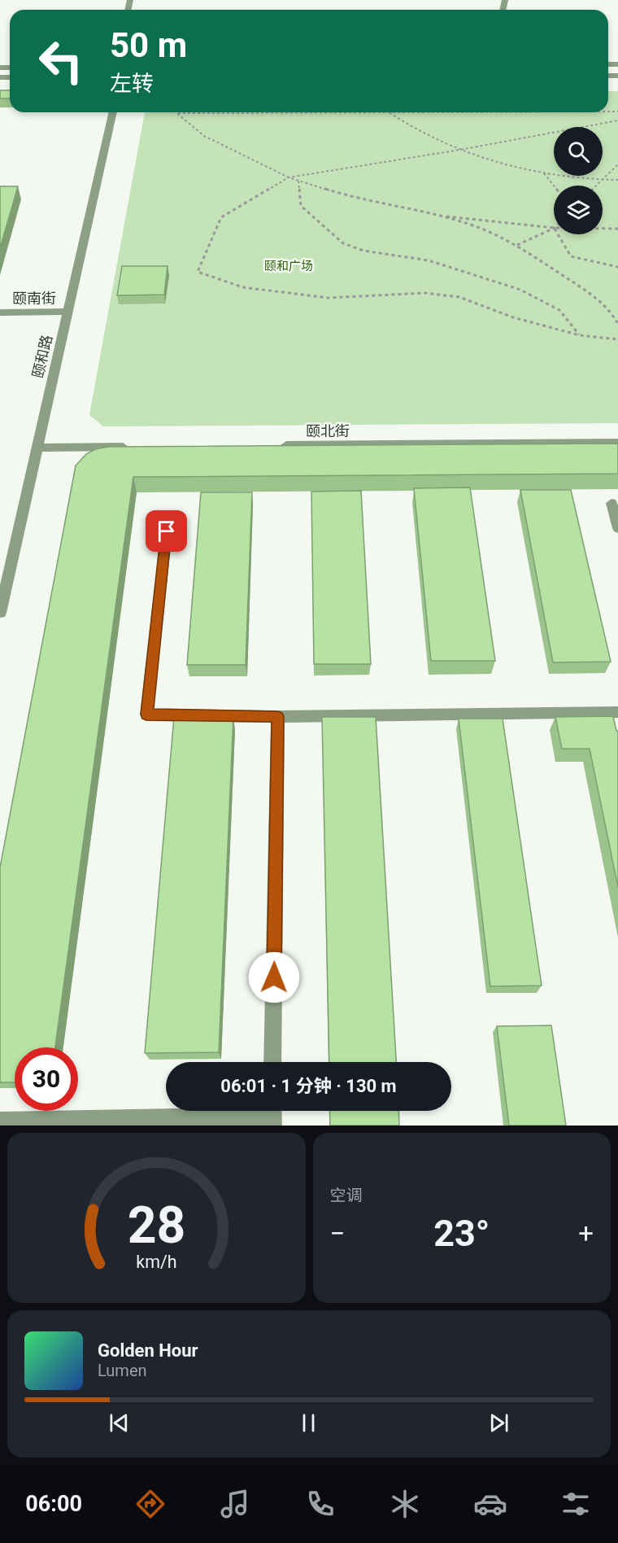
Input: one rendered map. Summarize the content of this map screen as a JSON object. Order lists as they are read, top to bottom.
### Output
{
  "streets": {
    "street": ["颐南街", "颐和路", "颐北街"]
  },
  "crossings": [
    ["颐南街", "颐和路"]
  ],
  "parks": ["颐和广场"],
  "page": {
    "turn": ["50 m", "左转"],
    "limit": "30",
    "trip": "06:01 · 1 分钟 · 130 m",
    "tile": "空调",
    "heat": ["−", "23°", "+"],
    "song": ["Golden Hour", "Lumen"],
    "tabs": "06:00",
    "gauge": ["28", "km/h"]
  }
}
